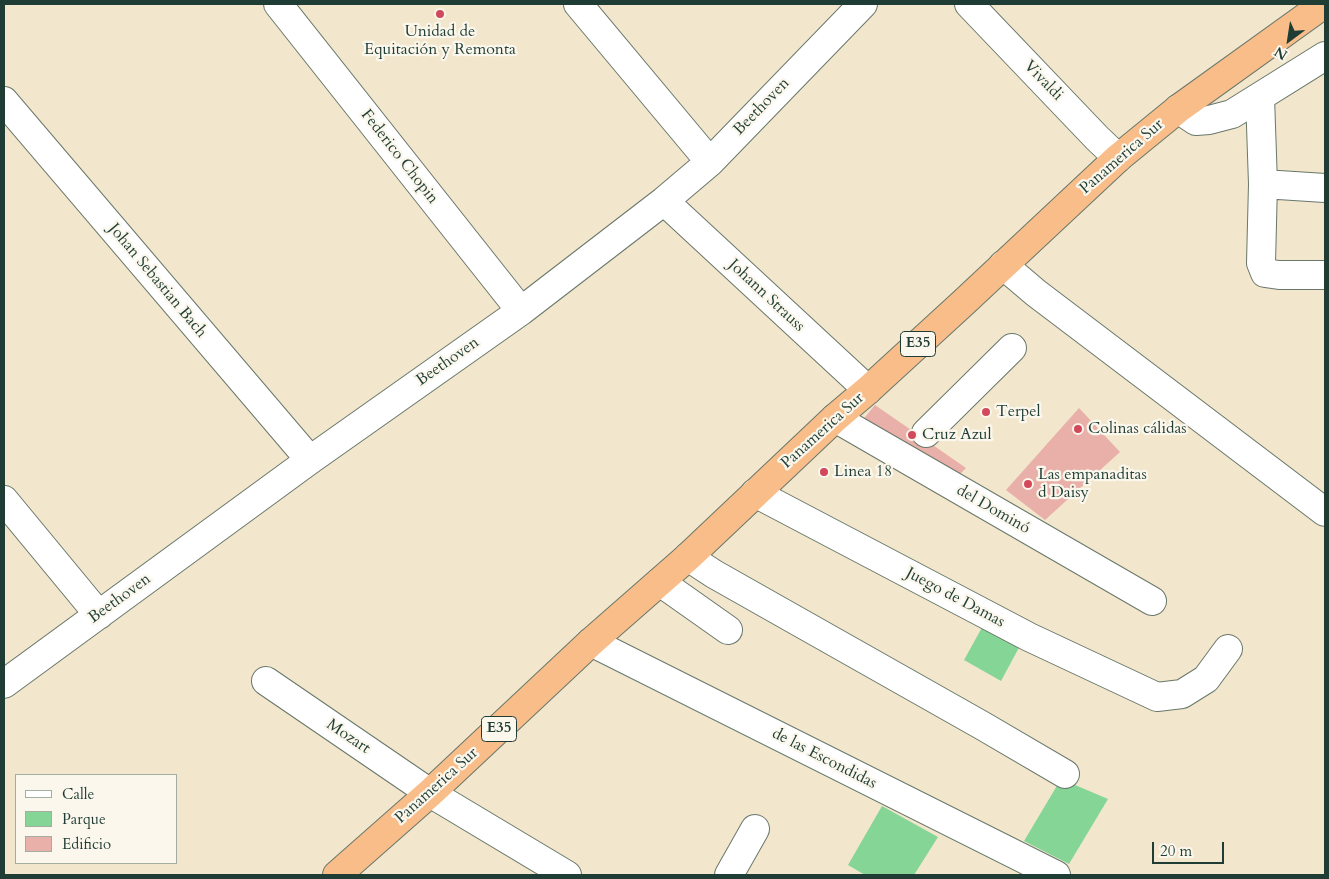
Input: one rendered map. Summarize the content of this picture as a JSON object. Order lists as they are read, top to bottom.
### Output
{
  "streets": {
    "highway": ["Panamerica Sur", "E35"],
    "street": [
      "Vivaldi",
      "Beethoven",
      "Federico Chopin",
      "Johan Sebastian Bach",
      "Johann Strauss",
      "del Dominó",
      "Juego de Damas",
      "Mozart",
      "de las Escondidas"
    ]
  },
  "crossings": [
    ["Vivaldi", "Panamerica Sur"],
    ["Beethoven", "Federico Chopin"],
    ["Beethoven", "Johan Sebastian Bach"],
    ["Beethoven", "Johann Strauss"],
    ["Panamerica Sur", "Johann Strauss"],
    ["Panamerica Sur", "del Dominó"],
    ["Panamerica Sur", "Juego de Damas"],
    ["Panamerica Sur", "Mozart"],
    ["Panamerica Sur", "de las Escondidas"]
  ],
  "places": [
    "Unidad de Equitación y Remonta",
    "Terpel",
    "Colinas cálidas",
    "Cruz Azul",
    "Linea 18",
    "Las empanaditas d Daisy"
  ],
  "legend": ["Calle", "Parque", "Edificio"],
  "scale_bar": "20 m",
  "north": "bottom left"
}
